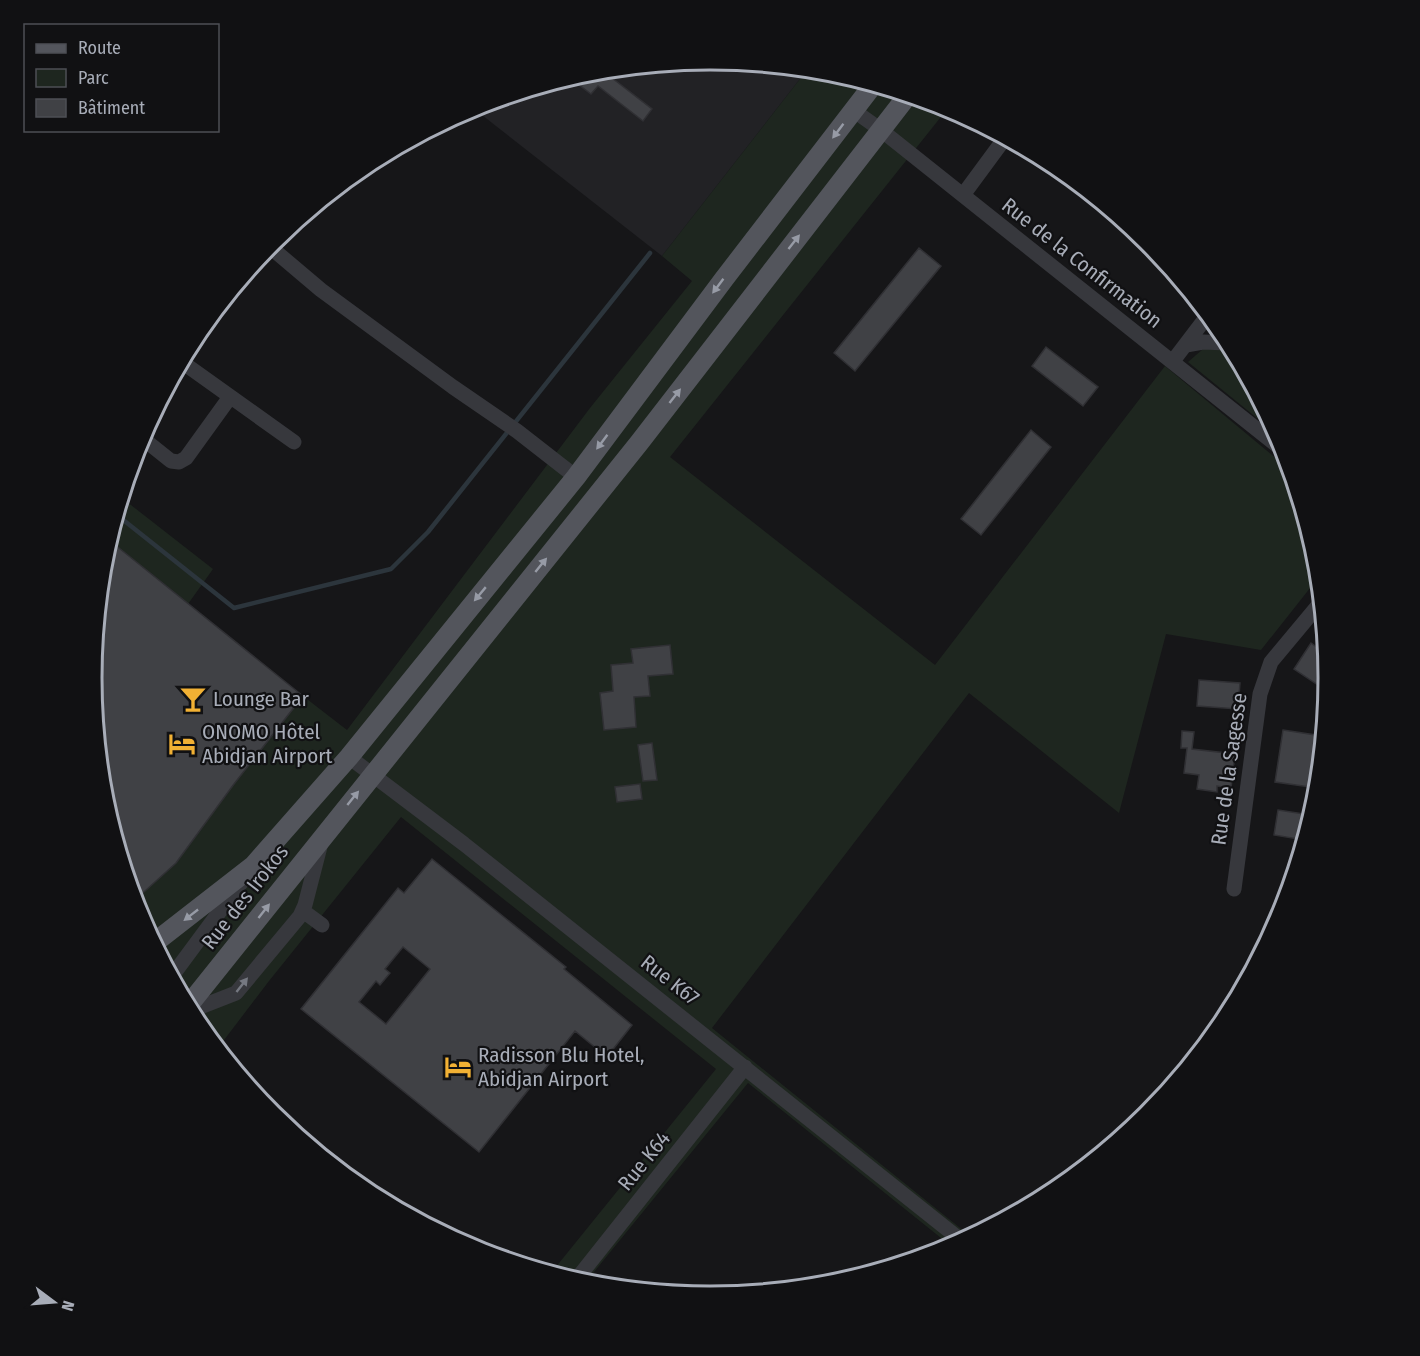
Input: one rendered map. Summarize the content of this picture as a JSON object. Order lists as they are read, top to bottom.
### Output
{
  "streets": {
    "main road": ["Rue des Irokos"],
    "street": [
      "Rue de la Confirmation",
      "Rue de la Sagesse",
      "Rue K67",
      "Rue K64"
    ]
  },
  "crossings": [
    ["Rue de la Confirmation", "Rue des Irokos"],
    ["Rue des Irokos", "Rue K67"],
    ["Rue K67", "Rue K64"]
  ],
  "places": {
    "bar": ["Lounge Bar"],
    "hotel": ["ONOMO Hôtel Abidjan Airport", "Radisson Blu Hotel, Abidjan Airport"]
  },
  "legend": ["Route", "Parc", "Bâtiment"],
  "north": "right"
}
